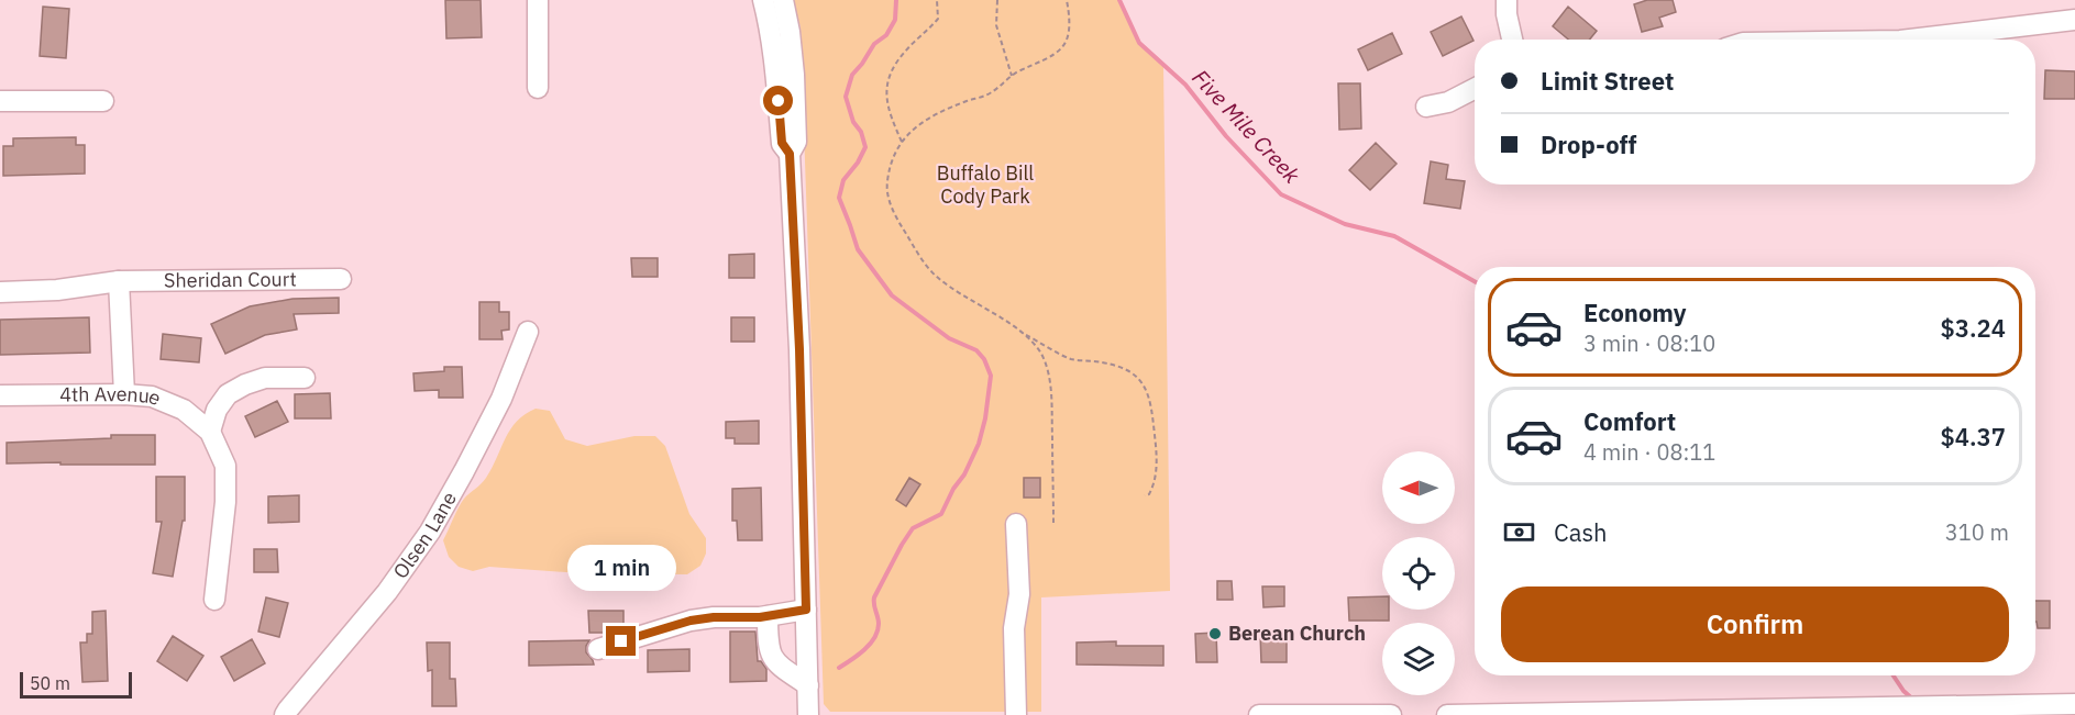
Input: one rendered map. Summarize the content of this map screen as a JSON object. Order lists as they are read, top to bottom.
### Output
{
  "streets": {
    "street": ["Sheridan Court", "4th Avenue", "Olsen Lane"]
  },
  "water": ["Five Mile Creek"],
  "parks": ["Buffalo Bill Cody Park"],
  "places": ["Berean Church"],
  "scale_bar": "50 m",
  "north": "left",
  "page": {
    "banner": ["Limit Street", "Drop-off"],
    "list": [
      {
        "name": "Economy",
        "note": "3 min · 08:10",
        "value": "$3.24"
      },
      {
        "name": "Comfort",
        "note": "4 min · 08:11",
        "value": "$4.37"
      }
    ],
    "pay": ["Cash", "310 m"],
    "bubble": "1 min",
    "buttons": "Confirm",
    "scale": "50 m"
  }
}
